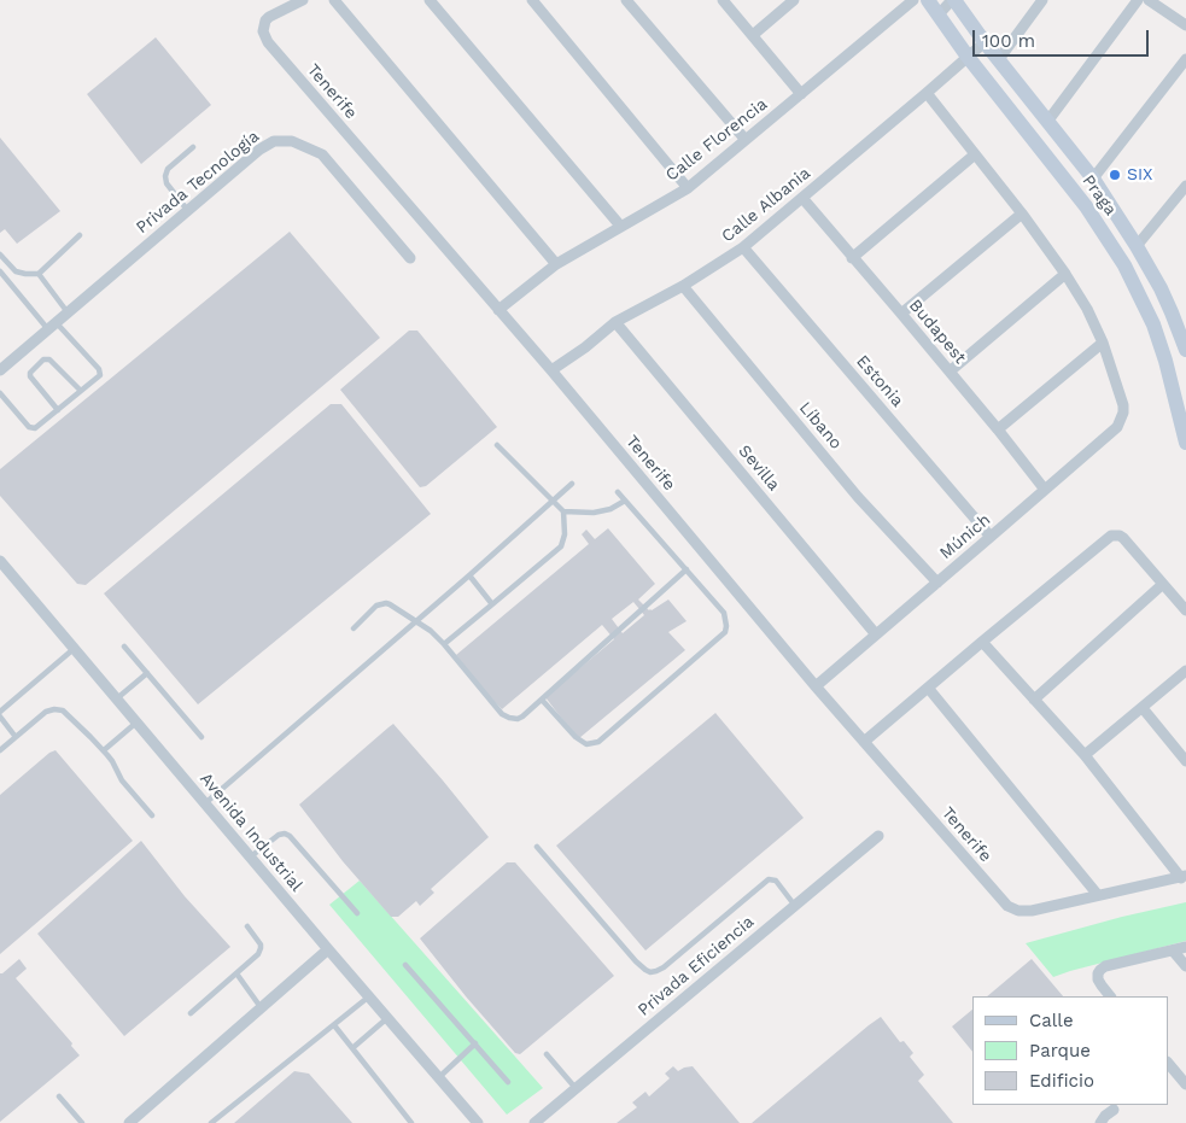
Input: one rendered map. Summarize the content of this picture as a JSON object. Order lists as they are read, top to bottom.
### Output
{
  "streets": {
    "street": [
      "Tenerife",
      "Calle Florencia",
      "Privada Tecnología",
      "Praga",
      "Calle Albania",
      "Budapest",
      "Estonia",
      "Líbano",
      "Sevilla",
      "Múnich",
      "Avenida Industrial",
      "Privada Eficiencia"
    ]
  },
  "crossings": [
    ["Tenerife", "Calle Florencia"],
    ["Tenerife", "Calle Albania"],
    ["Tenerife", "Múnich"],
    ["Praga", "Calle Albania"],
    ["Calle Albania", "Budapest"],
    ["Calle Albania", "Estonia"],
    ["Calle Albania", "Líbano"],
    ["Calle Albania", "Sevilla"],
    ["Budapest", "Múnich"],
    ["Estonia", "Múnich"],
    ["Líbano", "Múnich"],
    ["Sevilla", "Múnich"]
  ],
  "places": ["SIX"],
  "legend": ["Calle", "Parque", "Edificio"],
  "scale_bar": "100 m"
}
